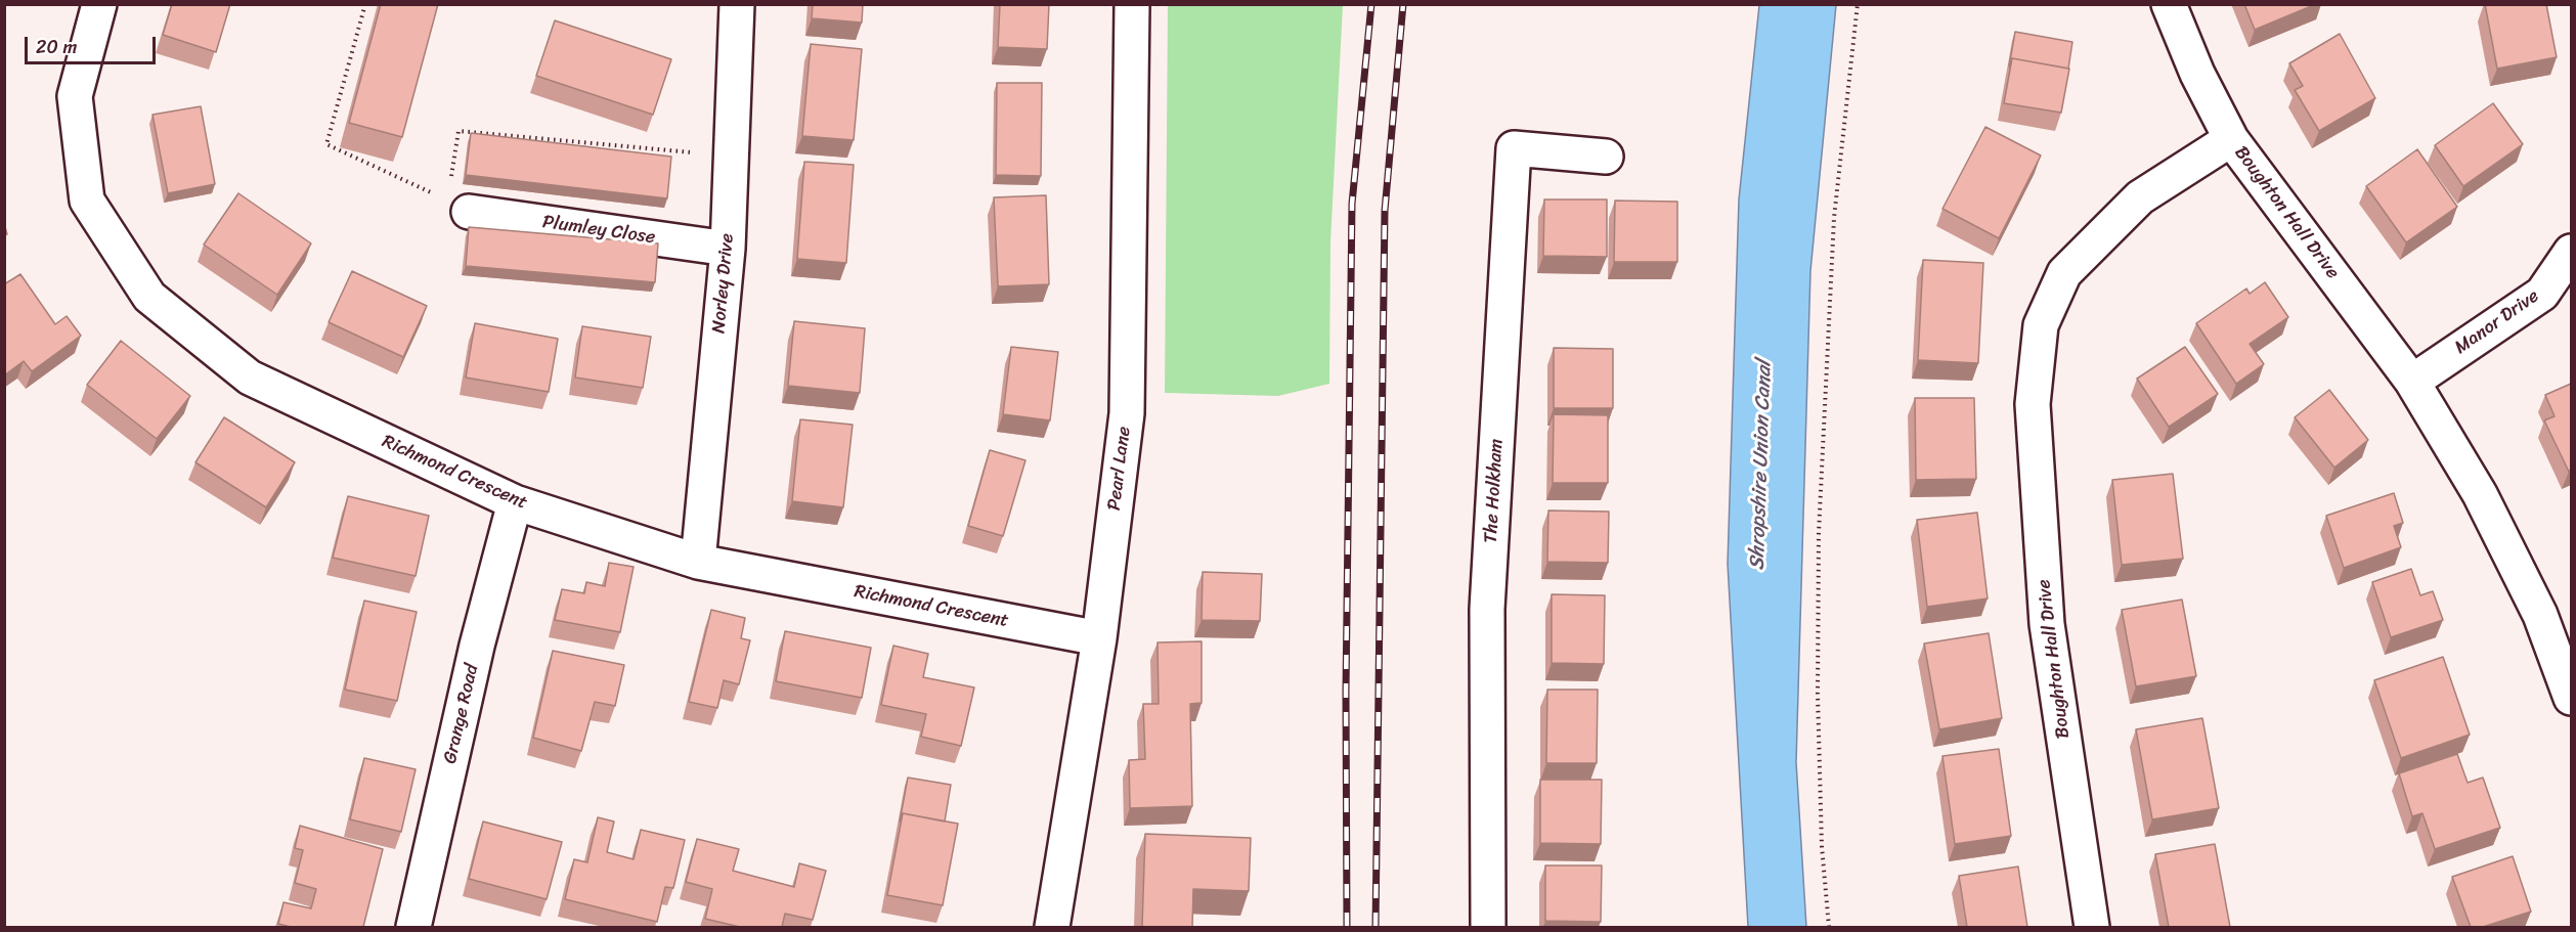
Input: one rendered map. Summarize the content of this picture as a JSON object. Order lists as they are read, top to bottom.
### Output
{
  "streets": {
    "street": [
      "Boughton Hall Drive",
      "Plumley Close",
      "Norley Drive",
      "Manor Drive",
      "Pearl Lane",
      "Richmond Crescent",
      "The Holkham",
      "Grange Road"
    ]
  },
  "crossings": [
    ["Boughton Hall Drive", "Manor Drive"],
    ["Plumley Close", "Norley Drive"],
    ["Norley Drive", "Richmond Crescent"],
    ["Pearl Lane", "Richmond Crescent"],
    ["Richmond Crescent", "Grange Road"]
  ],
  "water": ["Shropshire Union Canal"],
  "scale_bar": "20 m"
}
